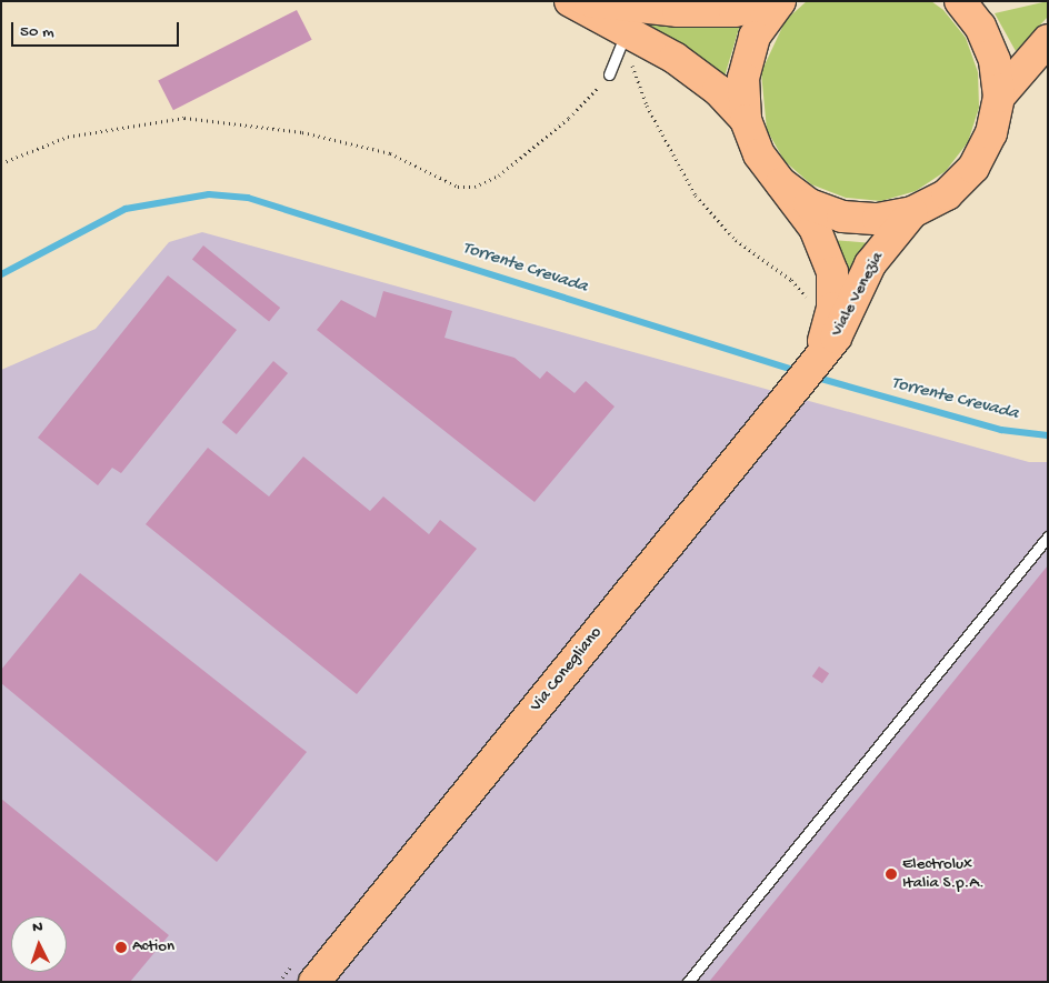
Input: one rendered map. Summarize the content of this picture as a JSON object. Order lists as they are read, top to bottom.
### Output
{
  "streets": {
    "main road": ["Viale Venezia", "Via Conegliano"]
  },
  "crossings": [
    ["Viale Venezia", "Via Conegliano"]
  ],
  "water": ["Torrente Crevada"],
  "places": ["Electrolux Italia S.p.A.", "Action"],
  "scale_bar": "50 m",
  "north": "top"
}
